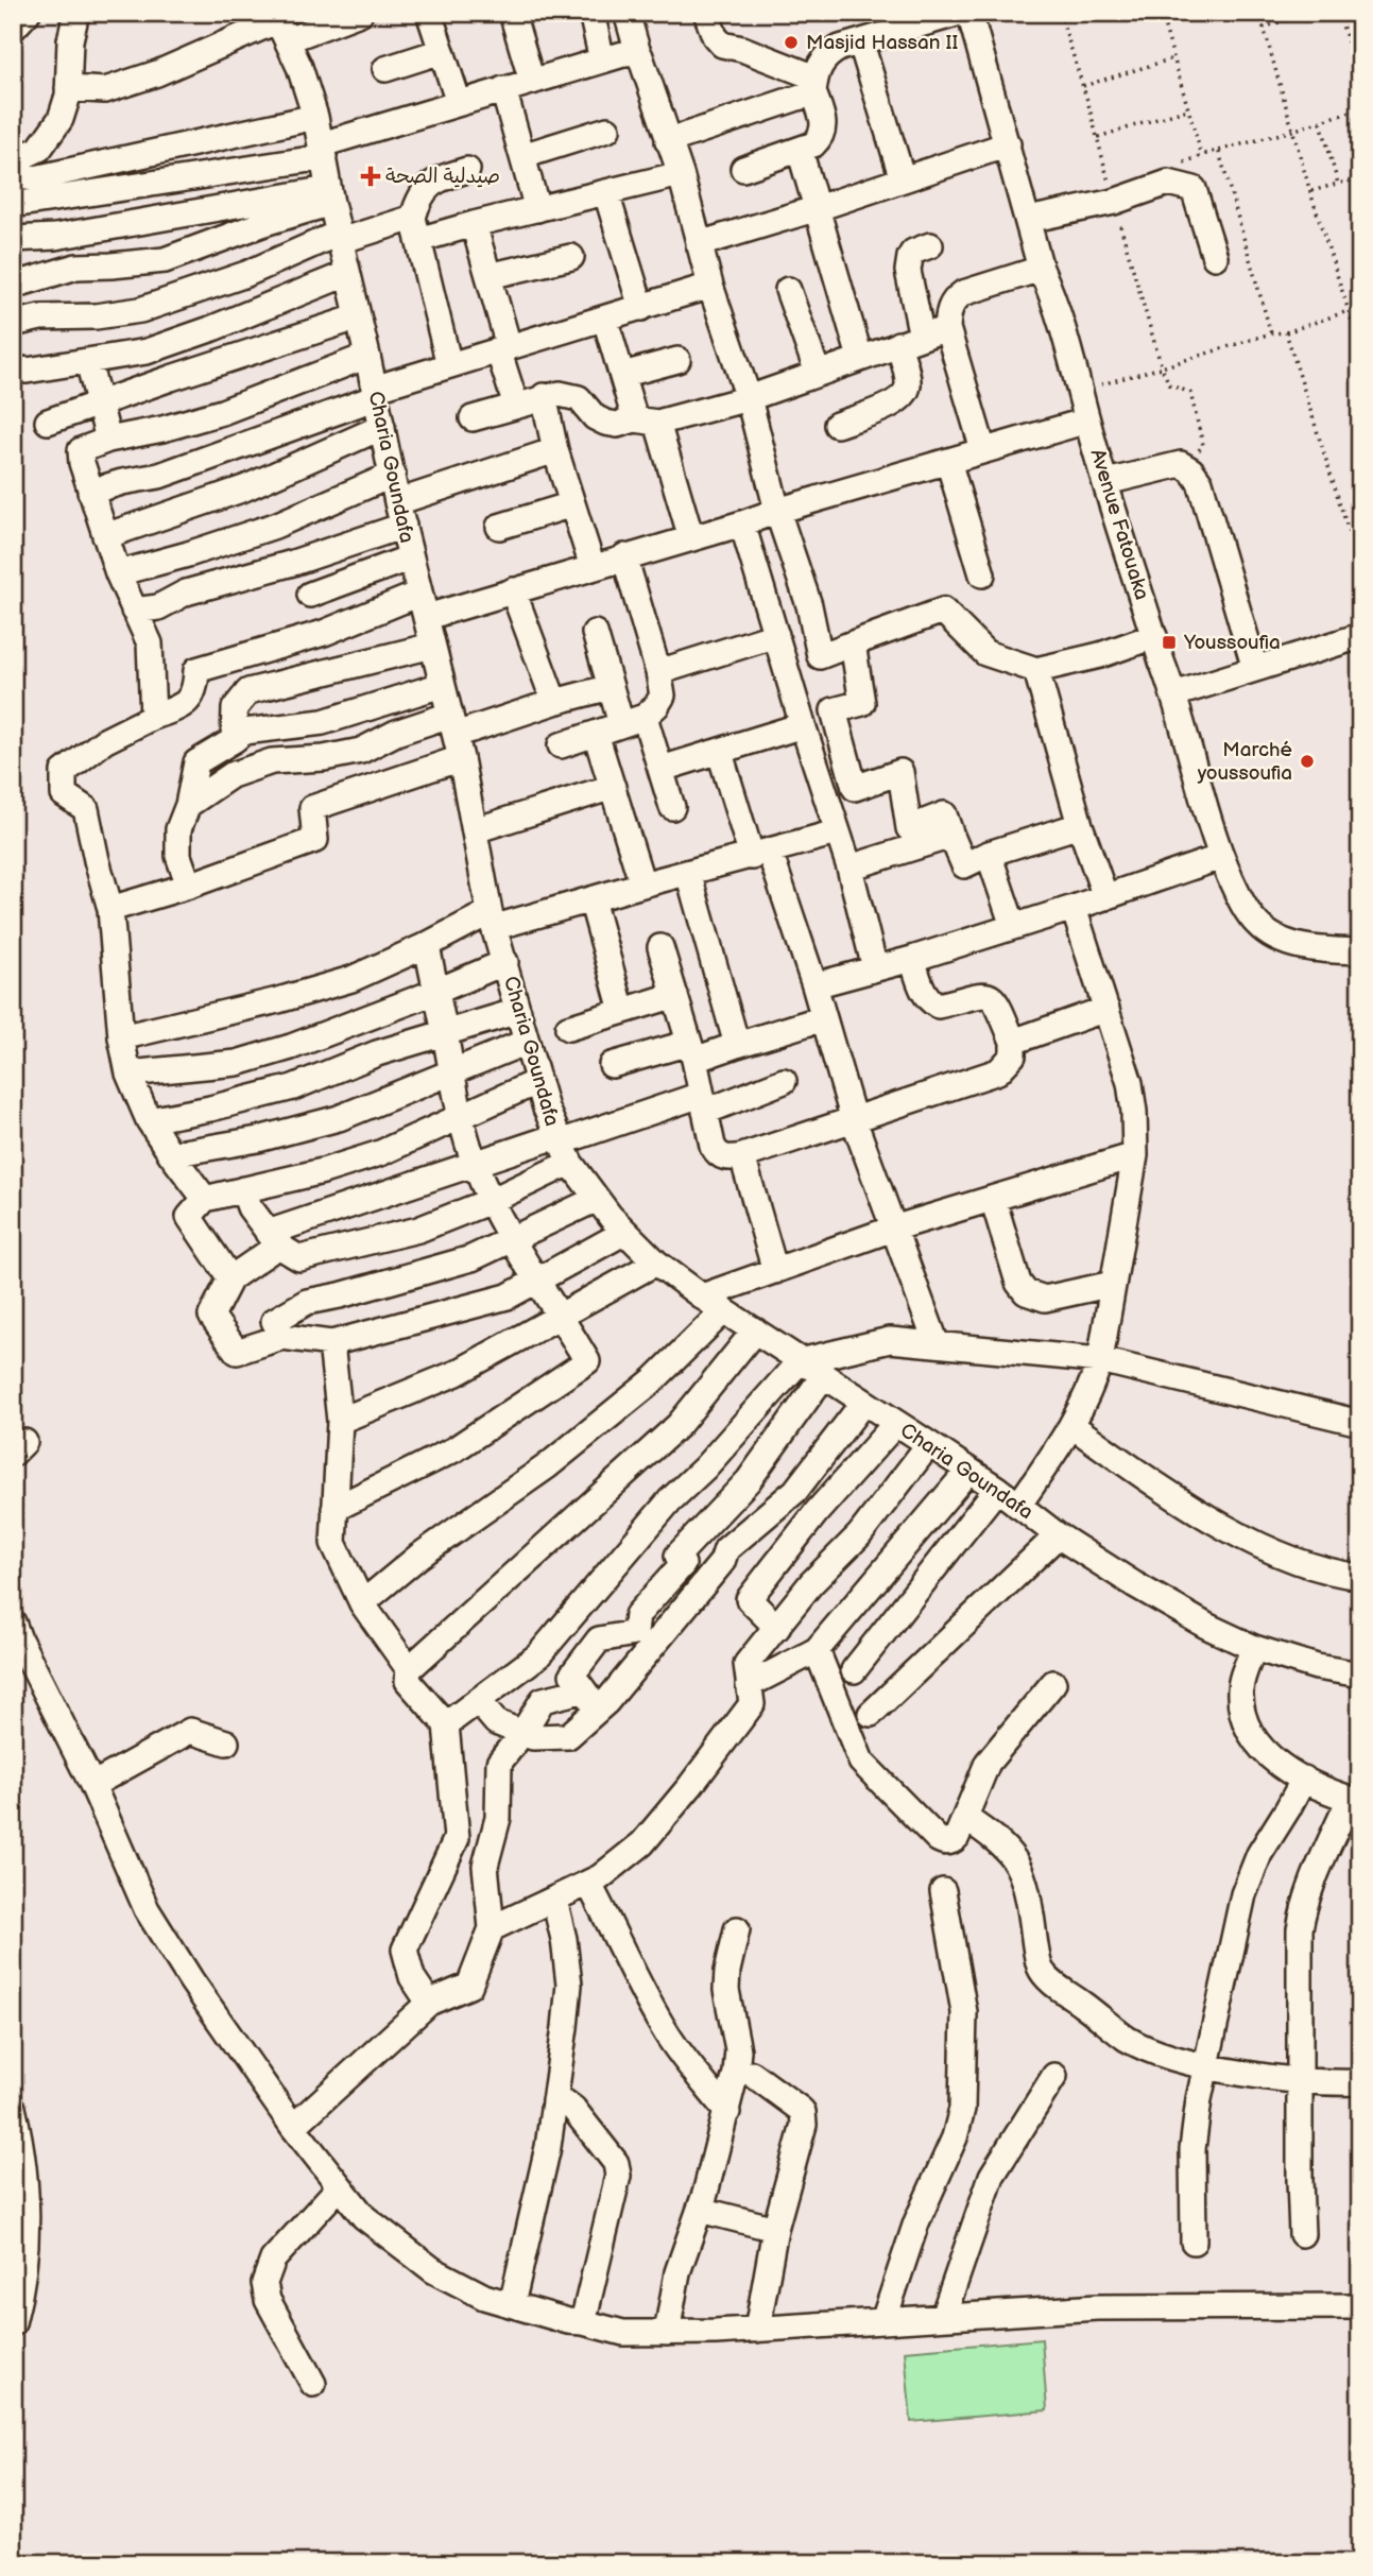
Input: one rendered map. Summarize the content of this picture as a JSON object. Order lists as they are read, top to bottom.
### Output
{
  "streets": {
    "street": ["Charia Goundafa", "Avenue Fatouaka"]
  },
  "places": {
    "other": ["Masjid Hassan II", "Marché youssoufia"],
    "health": ["صيدلية الصحة"],
    "transit": ["Youssoufia"]
  }
}
